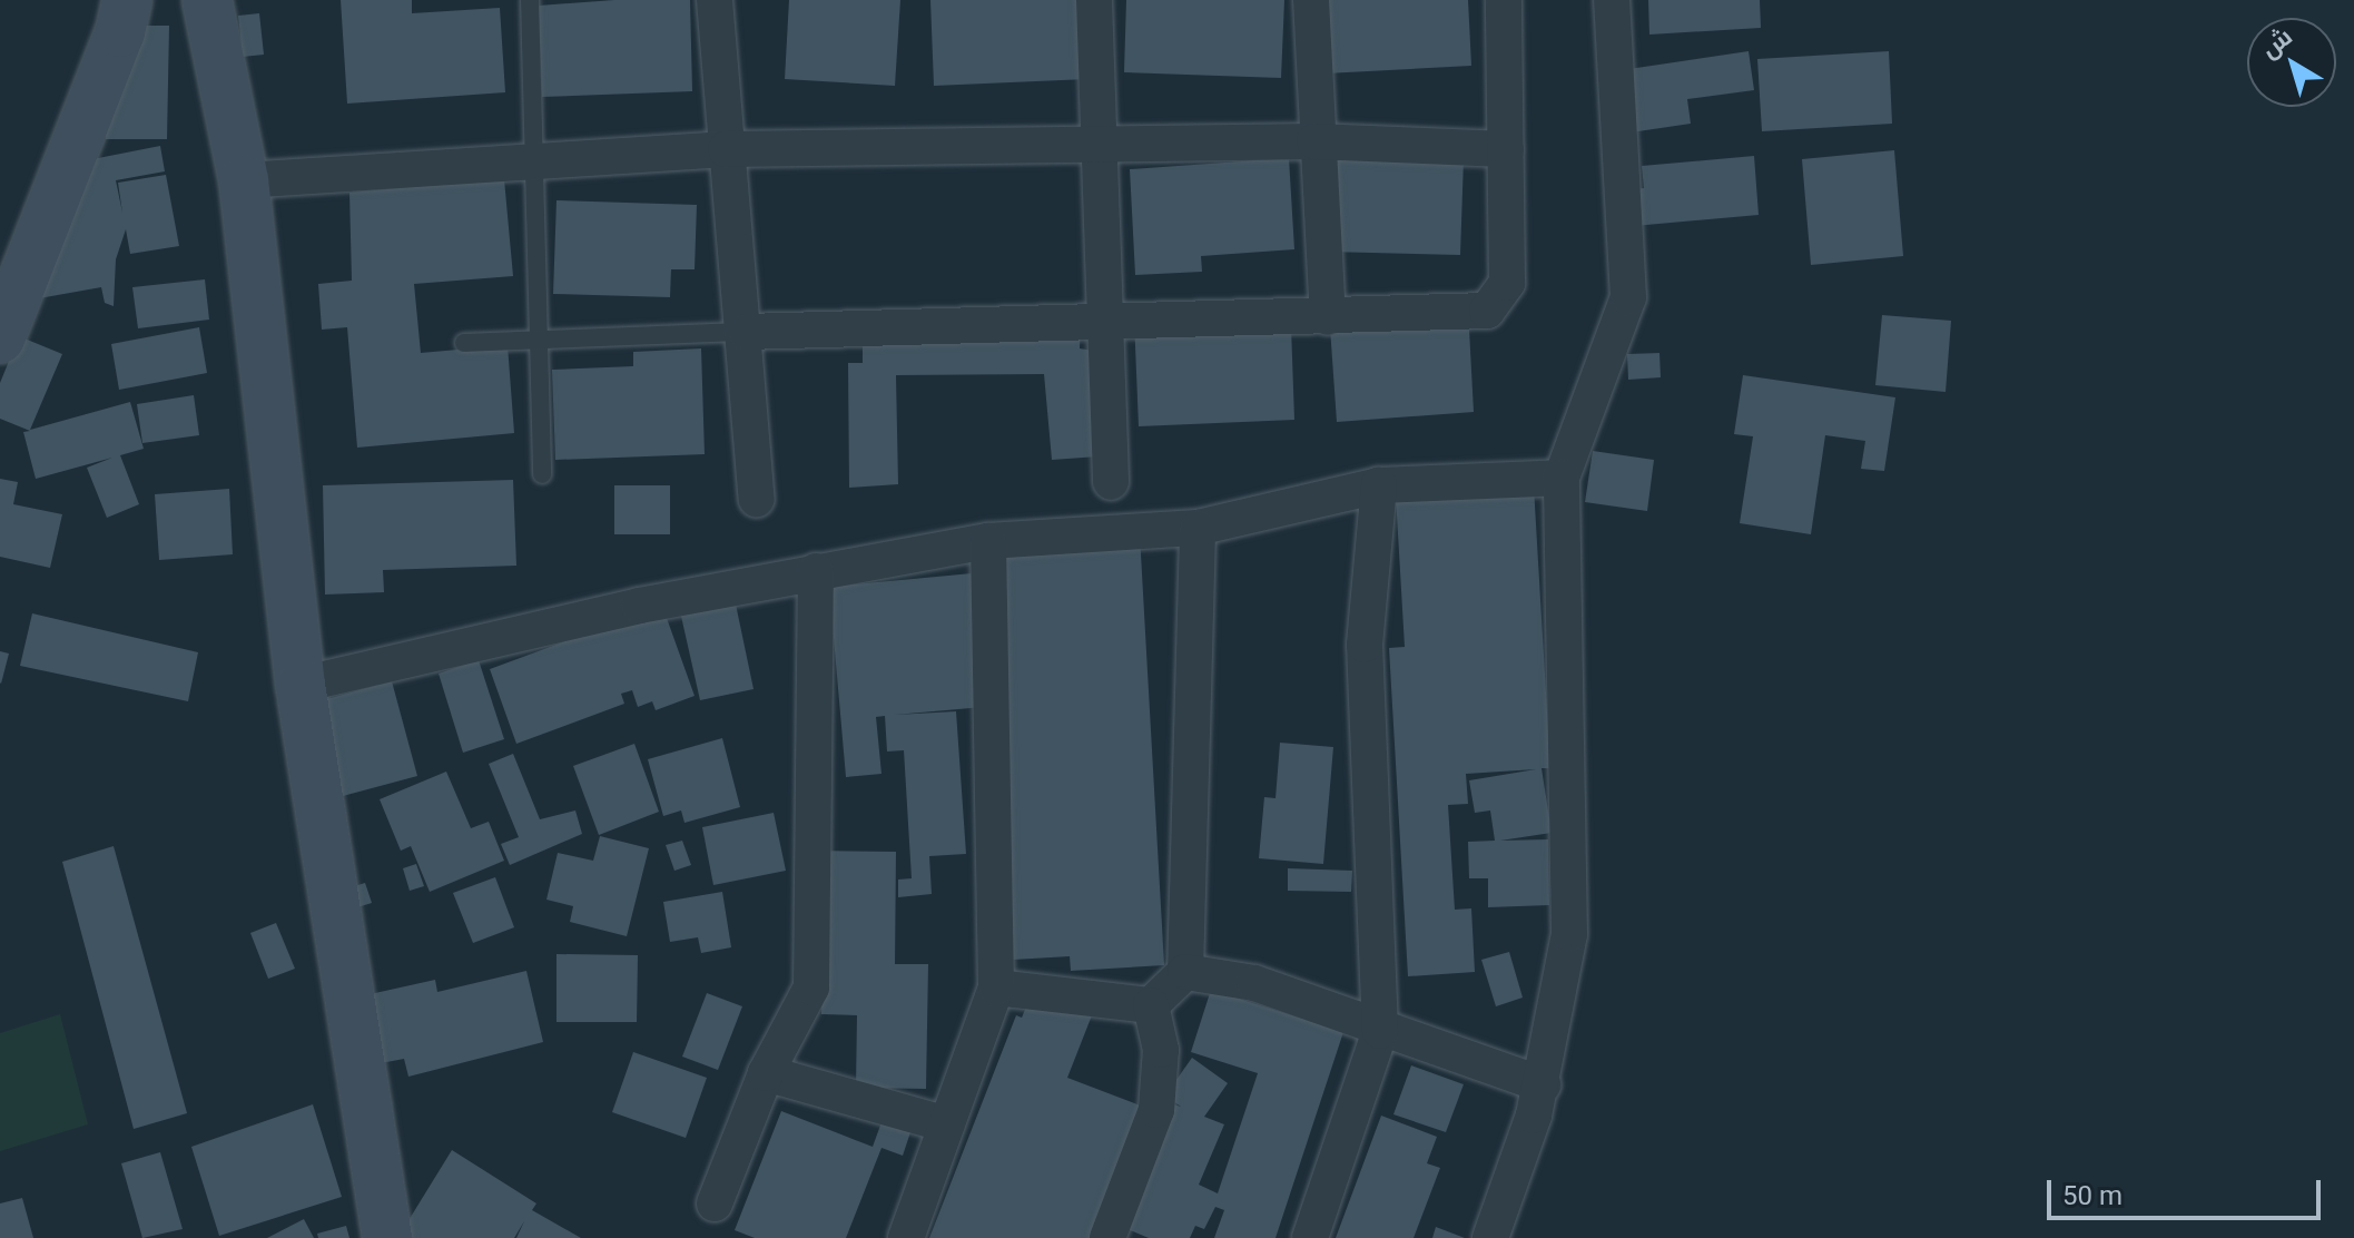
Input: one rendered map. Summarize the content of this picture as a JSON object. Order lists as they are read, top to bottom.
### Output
{
  "scale_bar": "50 m",
  "north": "top left"
}
